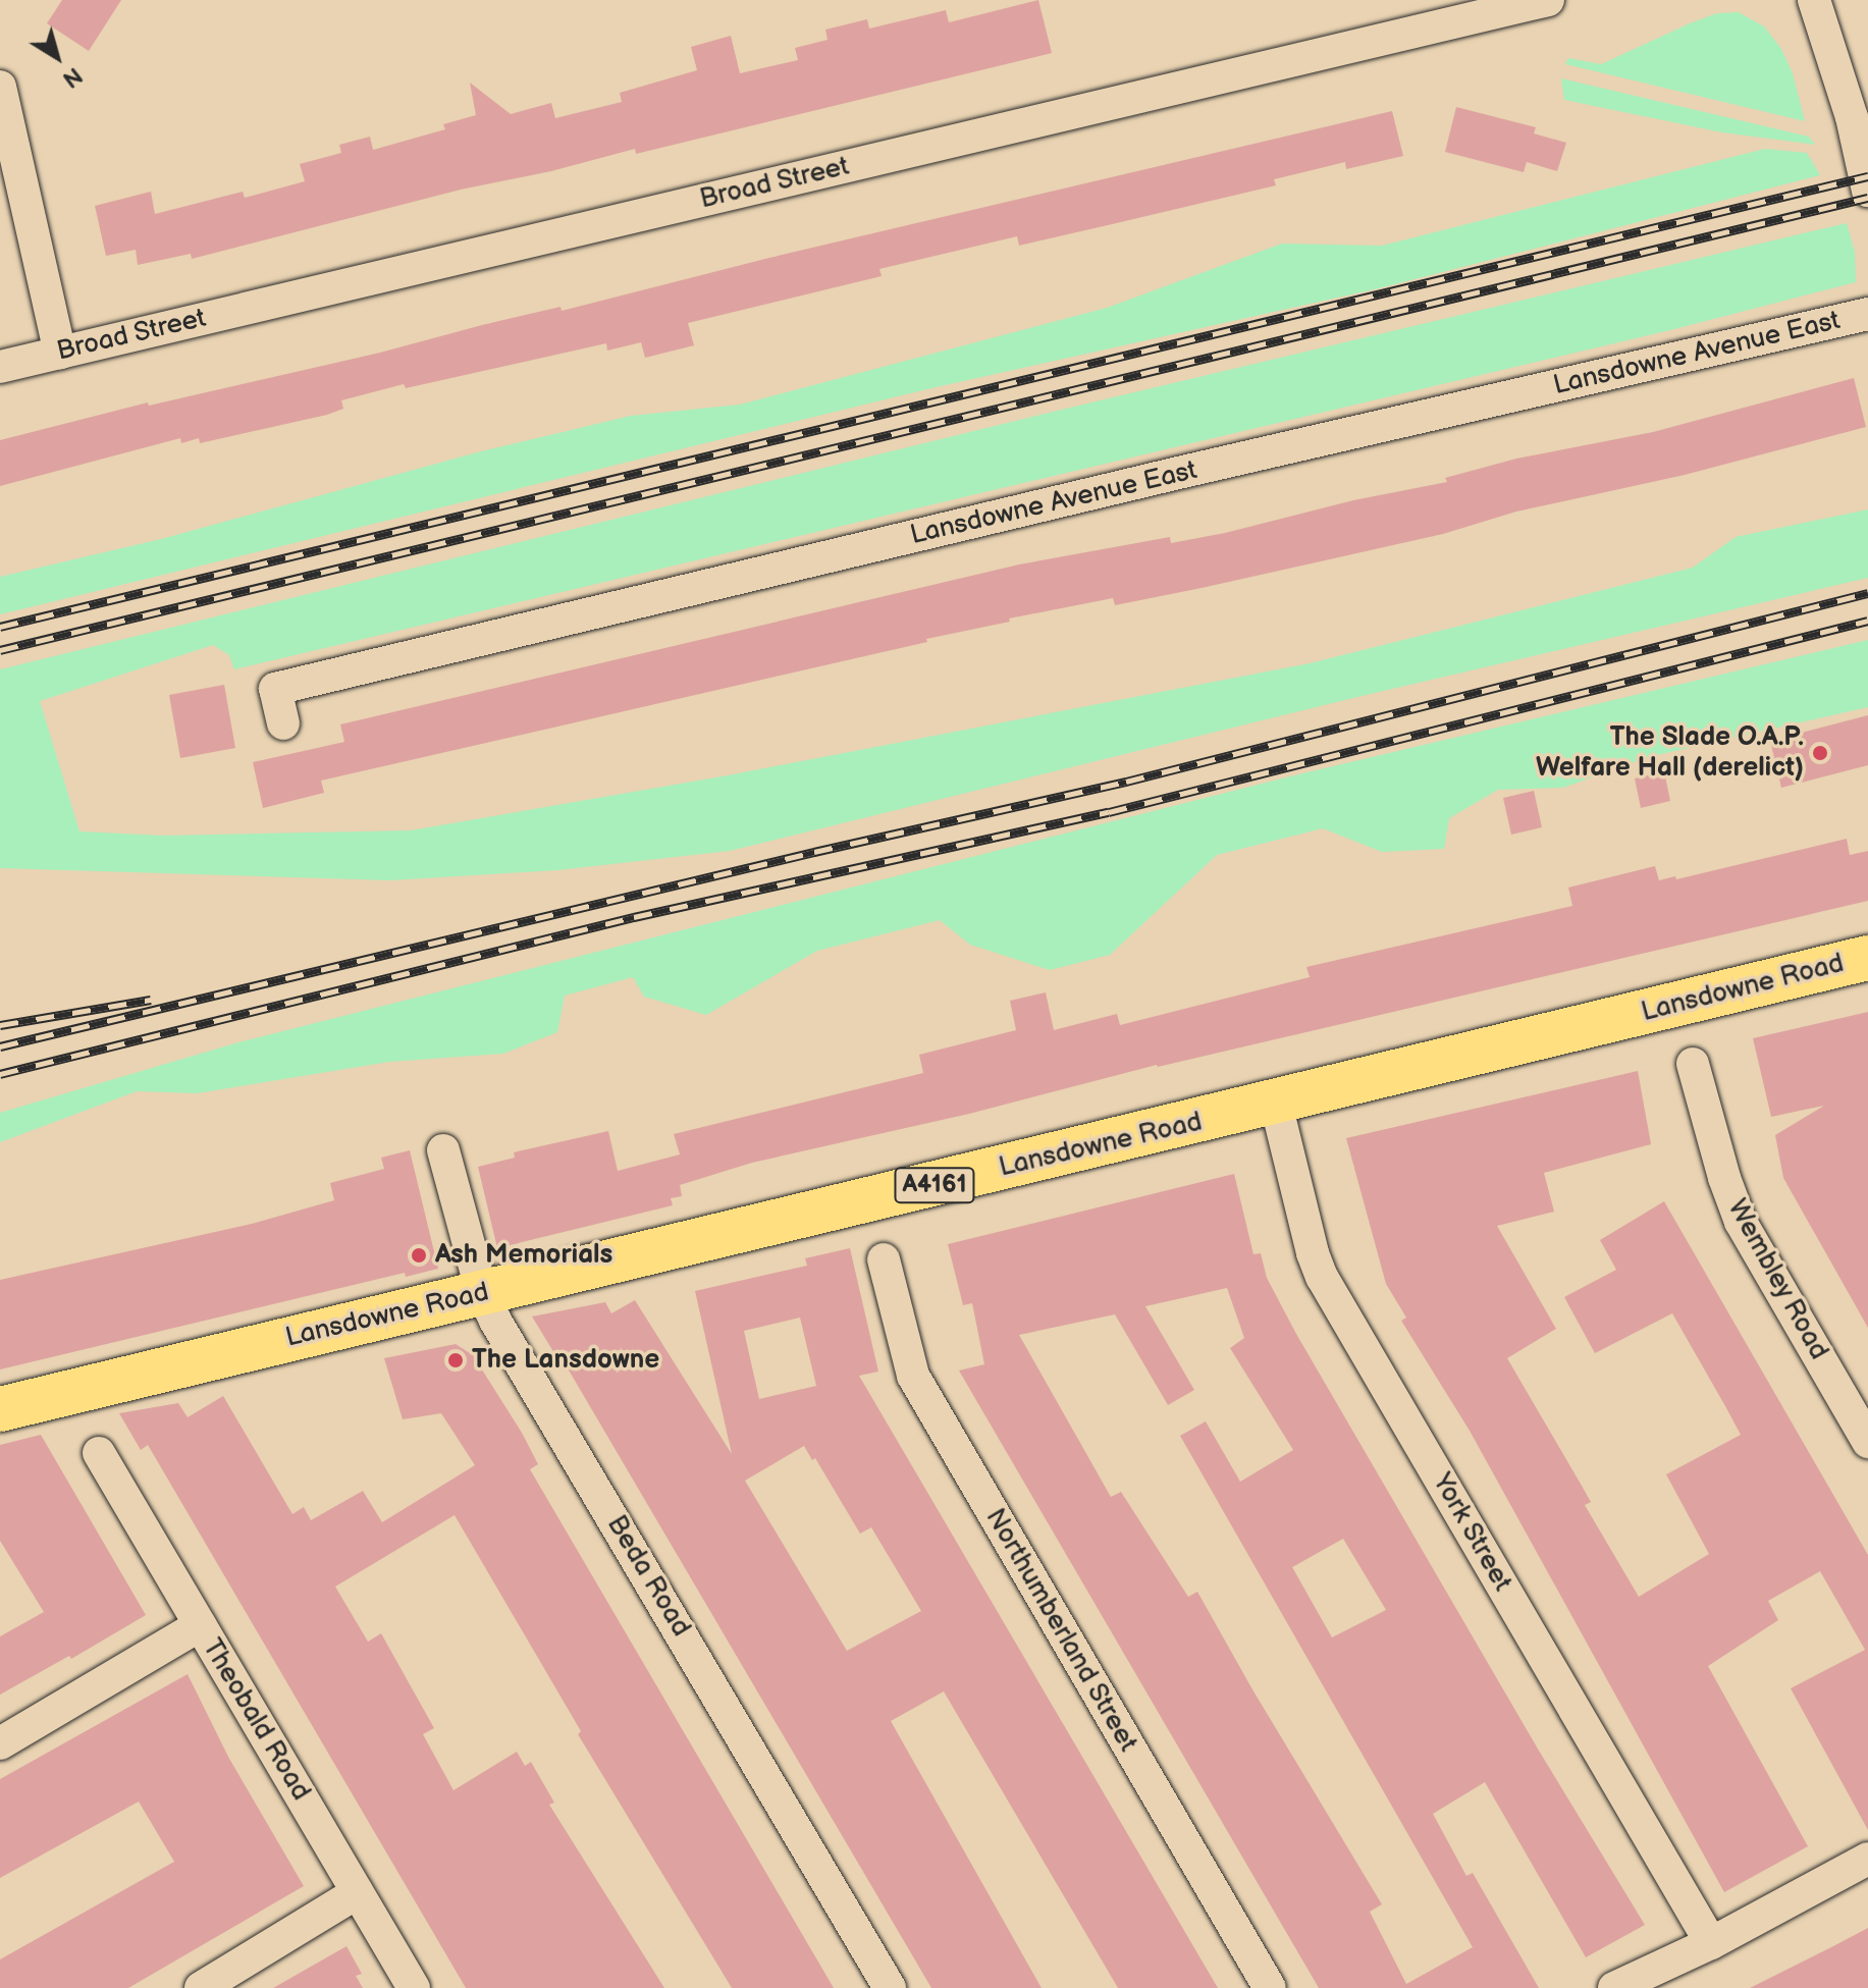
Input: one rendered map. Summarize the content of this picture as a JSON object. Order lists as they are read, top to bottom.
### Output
{
  "streets": {
    "main road": ["Lansdowne Road", "A4161"],
    "street": [
      "Broad Street",
      "Lansdowne Avenue East",
      "Wembley Road",
      "York Street",
      "Beda Road",
      "Northumberland Street",
      "Theobald Road"
    ]
  },
  "crossings": [
    ["Lansdowne Road", "York Street"],
    ["Lansdowne Road", "Beda Road"]
  ],
  "places": ["The Slade O.A.P. Welfare Hall (derelict)", "Ash Memorials", "The Lansdowne"],
  "north": "bottom right"
}
